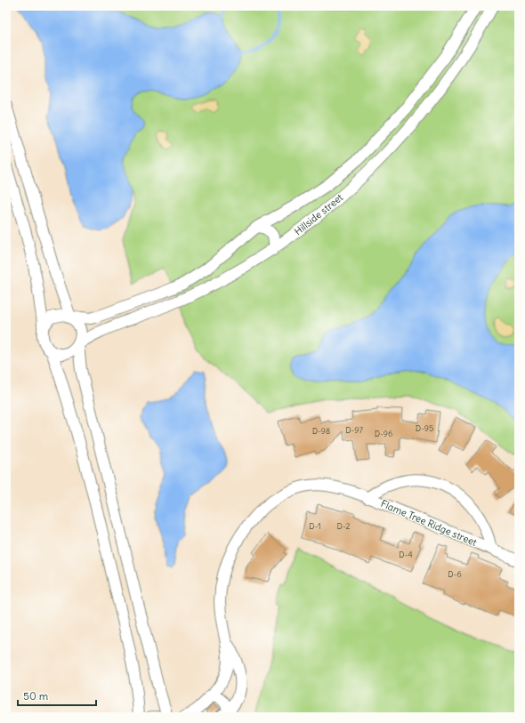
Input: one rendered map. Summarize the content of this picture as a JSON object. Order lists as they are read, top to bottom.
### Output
{
  "streets": {
    "street": ["Hillside street", "Flame Tree Ridge street"]
  },
  "house_numbers": [
    "D-95",
    "D-97",
    "D-98",
    "D-96",
    "D-1",
    "D-2",
    "D-4",
    "D-6"
  ],
  "scale_bar": "50 m"
}
